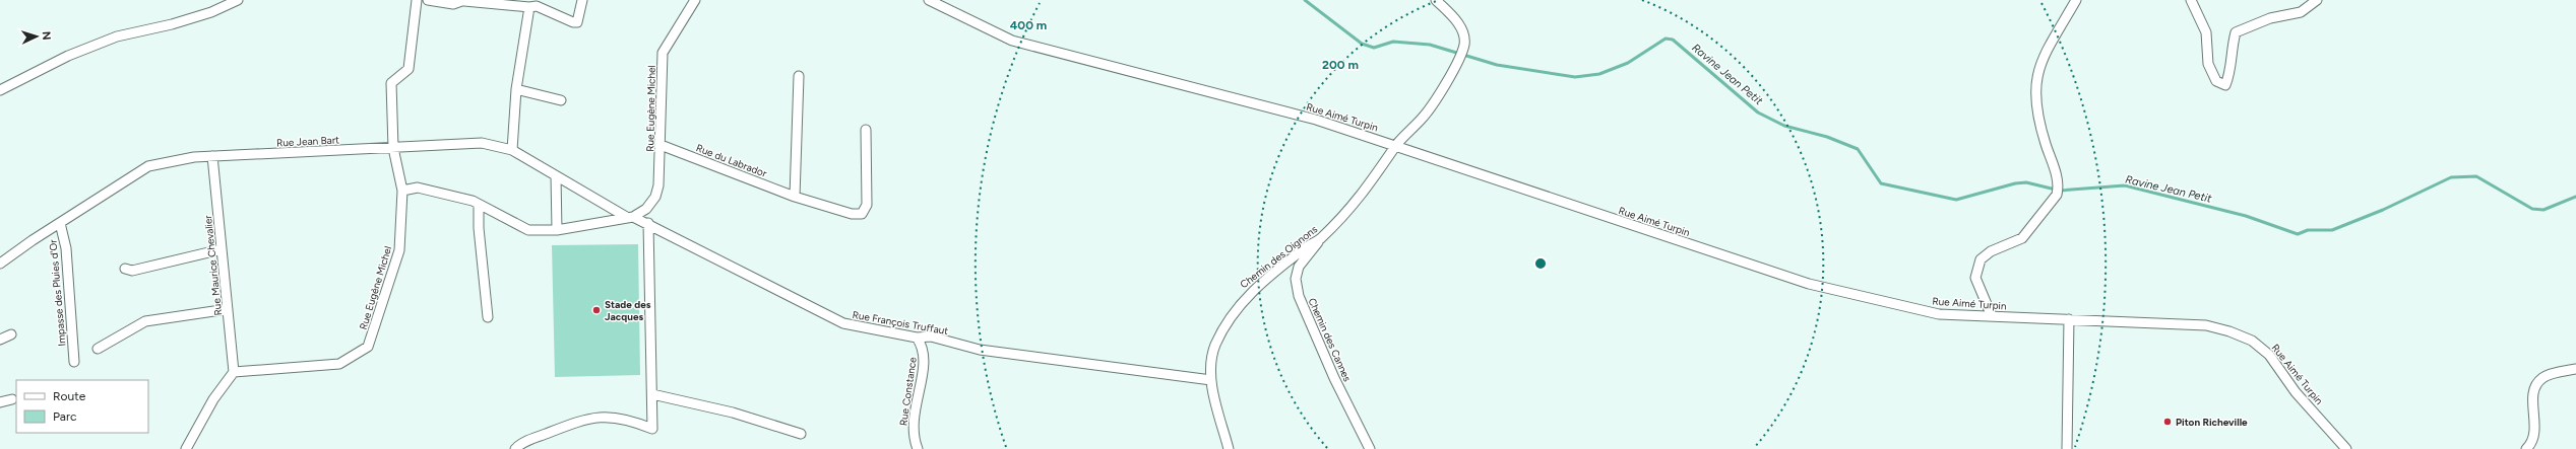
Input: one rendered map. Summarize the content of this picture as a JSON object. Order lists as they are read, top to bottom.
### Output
{
  "streets": {
    "street": [
      "Rue Eugène Michel",
      "Rue Aimé Turpin",
      "Rue Jean Bart",
      "Rue du Labrador",
      "Chemin des Oignons",
      "Rue Maurice Chevalier",
      "Impasse des Pluies d'Or",
      "Rue François Truffaut",
      "Chemin des Cannes",
      "Rue Constance"
    ]
  },
  "crossings": [
    ["Rue Eugène Michel", "Rue Jean Bart"],
    ["Rue Eugène Michel", "Rue du Labrador"],
    ["Rue Eugène Michel", "Rue Maurice Chevalier"],
    ["Rue Eugène Michel", "Rue François Truffaut"],
    ["Rue Aimé Turpin", "Chemin des Oignons"],
    ["Rue Jean Bart", "Rue Maurice Chevalier"],
    ["Rue Jean Bart", "Impasse des Pluies d'Or"],
    ["Rue Jean Bart", "Rue François Truffaut"],
    ["Chemin des Oignons", "Rue François Truffaut"],
    ["Chemin des Oignons", "Chemin des Cannes"],
    ["Rue François Truffaut", "Rue Constance"]
  ],
  "water": ["Ravine Jean Petit"],
  "places": ["Stade des Jacques", "Piton Richeville"],
  "legend": ["Route", "Parc"],
  "north": "right",
  "rings": ["400 m", "200 m"]
}
